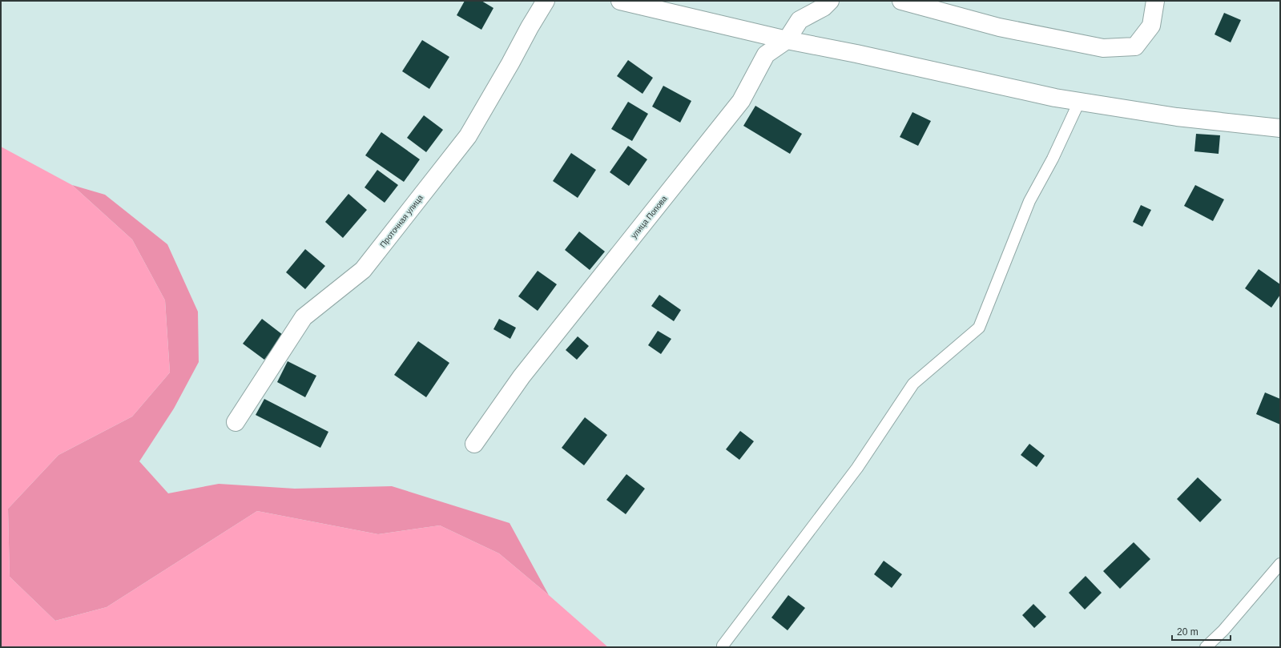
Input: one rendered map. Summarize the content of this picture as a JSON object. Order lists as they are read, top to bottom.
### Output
{
  "streets": {
    "street": ["улица Попова", "Проточная улица"]
  },
  "scale_bar": "20 m"
}
